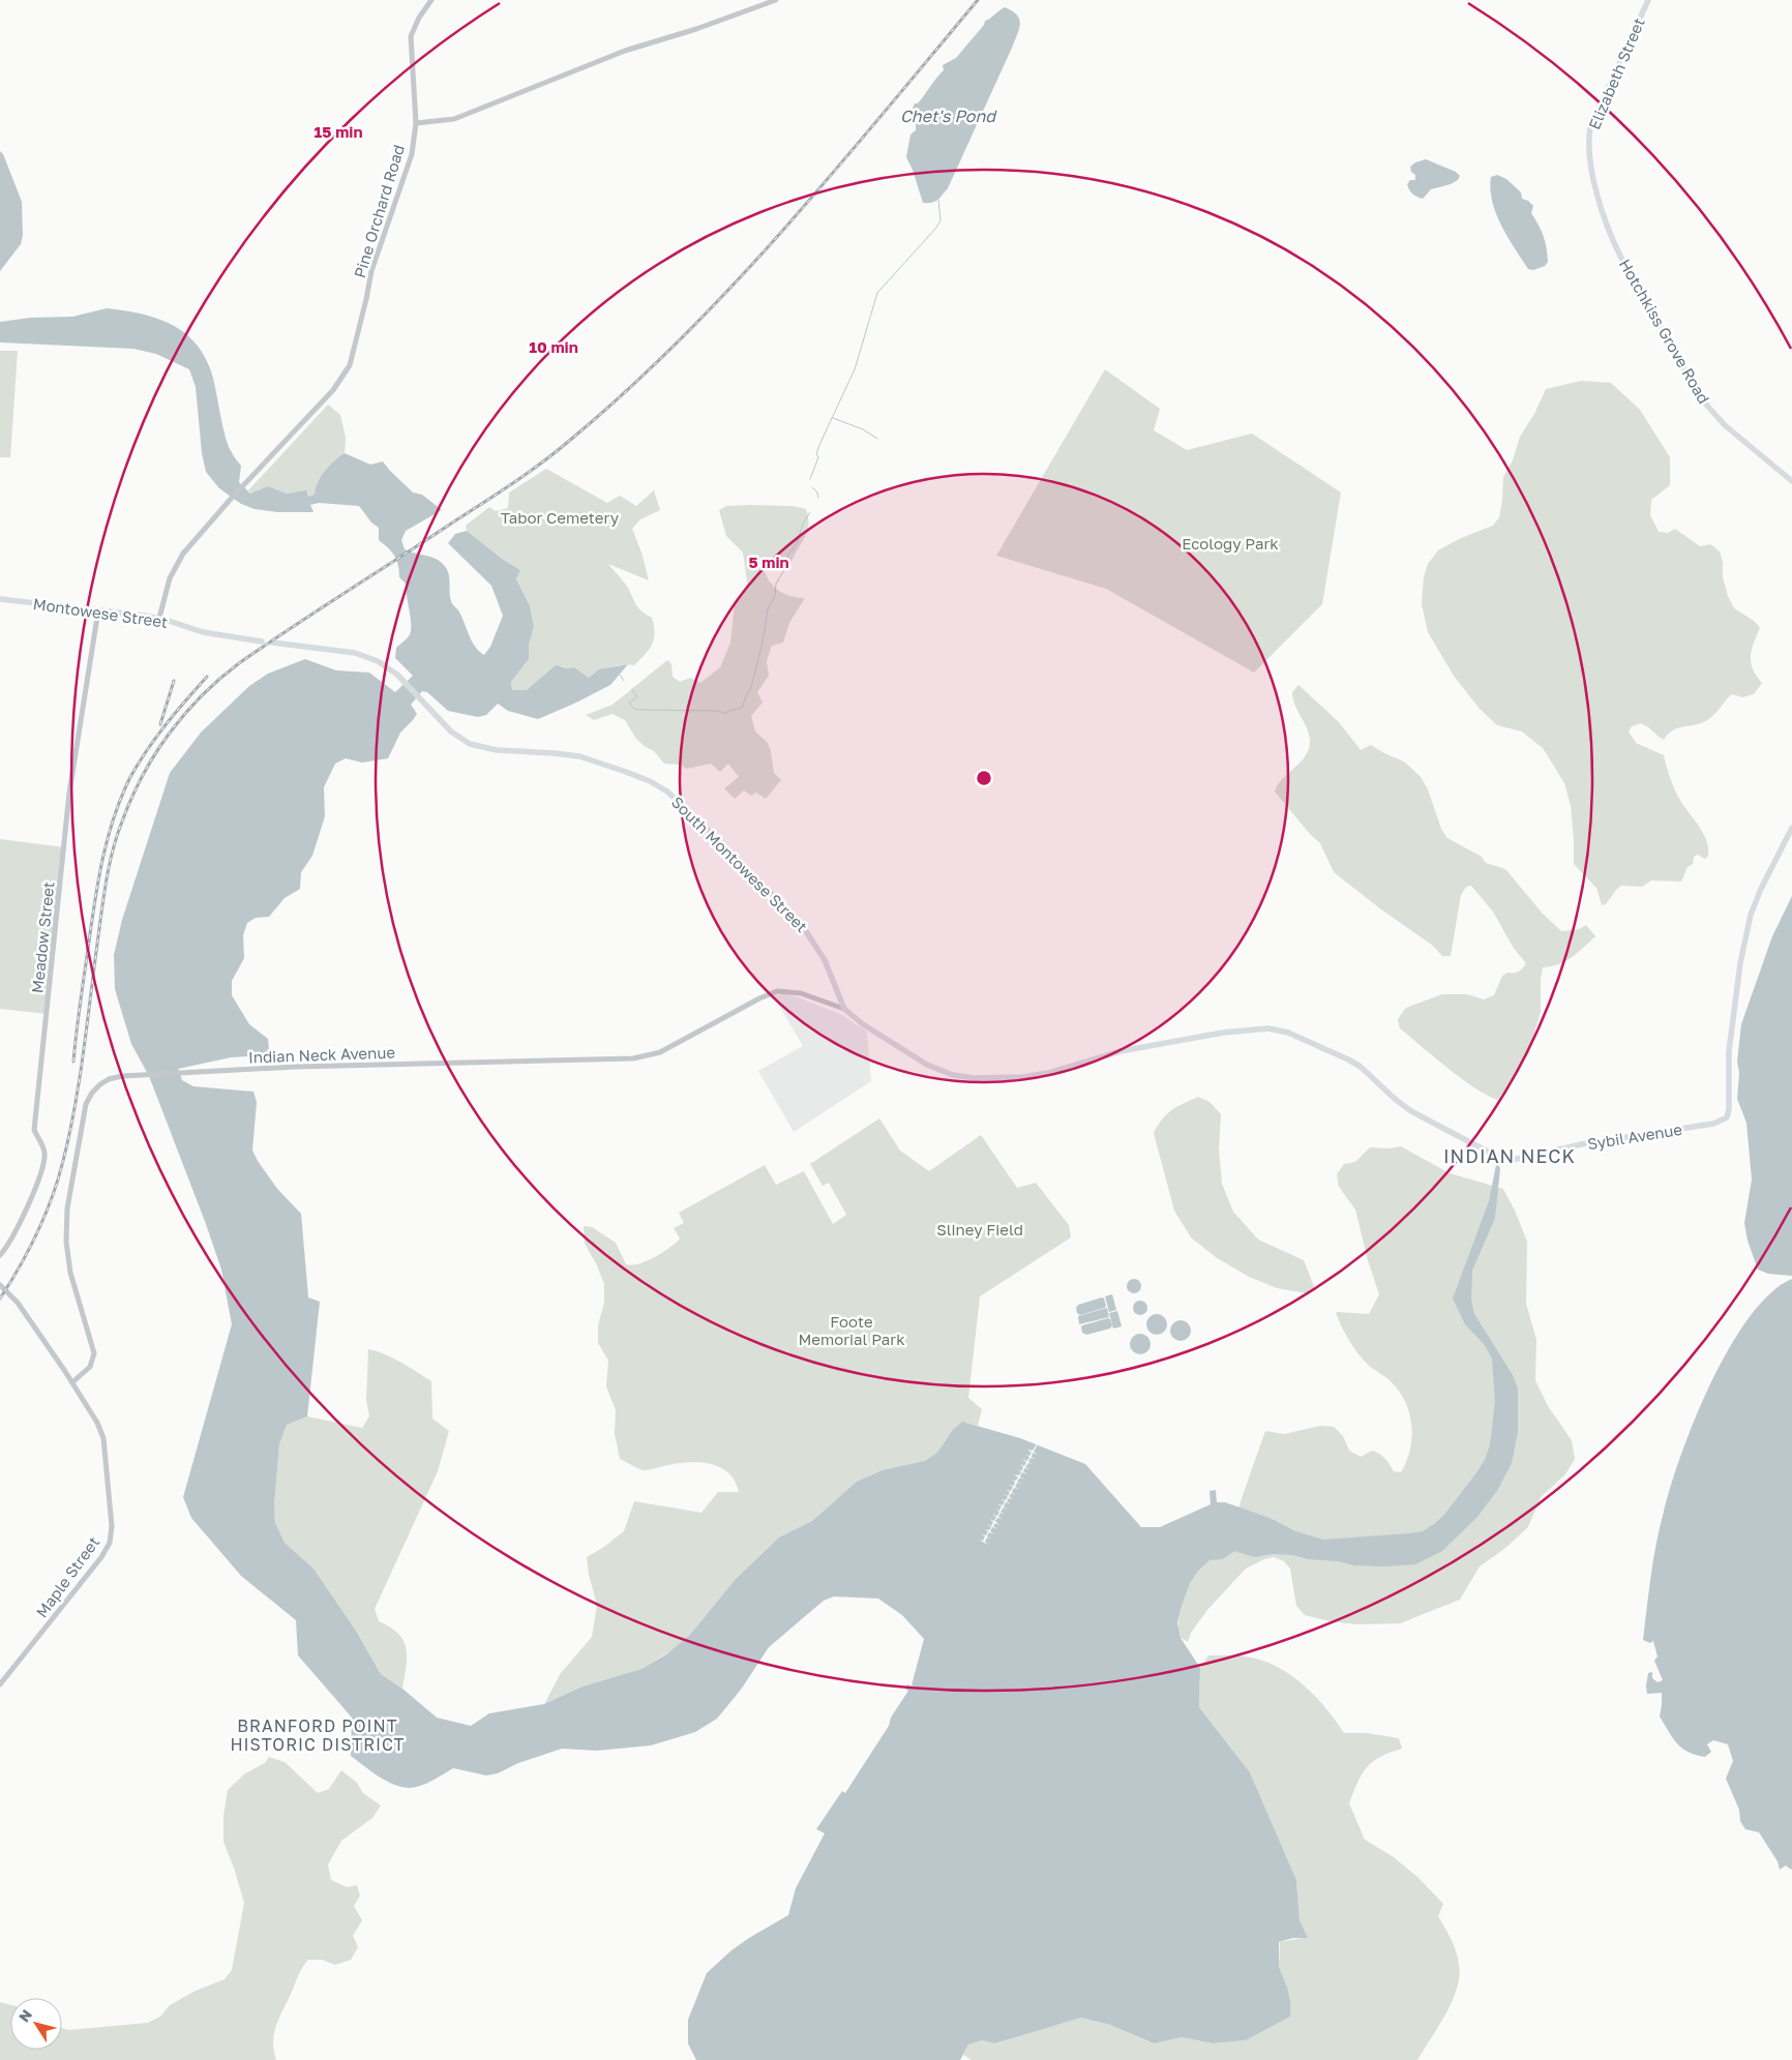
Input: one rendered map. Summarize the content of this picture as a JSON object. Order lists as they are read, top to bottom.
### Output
{
  "streets": {
    "main road": [
      "Elizabeth Street",
      "Hotchkiss Grove Road",
      "Montowese Street",
      "South Montowese Street",
      "Sybil Avenue"
    ],
    "street": [
      "Pine Orchard Road",
      "Meadow Street",
      "Indian Neck Avenue",
      "Maple Street"
    ]
  },
  "crossings": [
    ["Elizabeth Street", "Hotchkiss Grove Road"],
    ["Pine Orchard Road", "Montowese Street"],
    ["Montowese Street", "Meadow Street"],
    ["South Montowese Street", "Indian Neck Avenue"],
    ["South Montowese Street", "Sybil Avenue"],
    ["Indian Neck Avenue", "Maple Street"]
  ],
  "districts": ["INDIAN NECK", "BRANFORD POINT HISTORIC DISTRICT"],
  "water": ["Chet's Pond"],
  "parks": [
    "Tabor Cemetery",
    "Ecology Park",
    "Sliney Field",
    "Foote Memorial Park"
  ],
  "north": "top left",
  "rings": ["15 min", "10 min", "5 min"]
}
